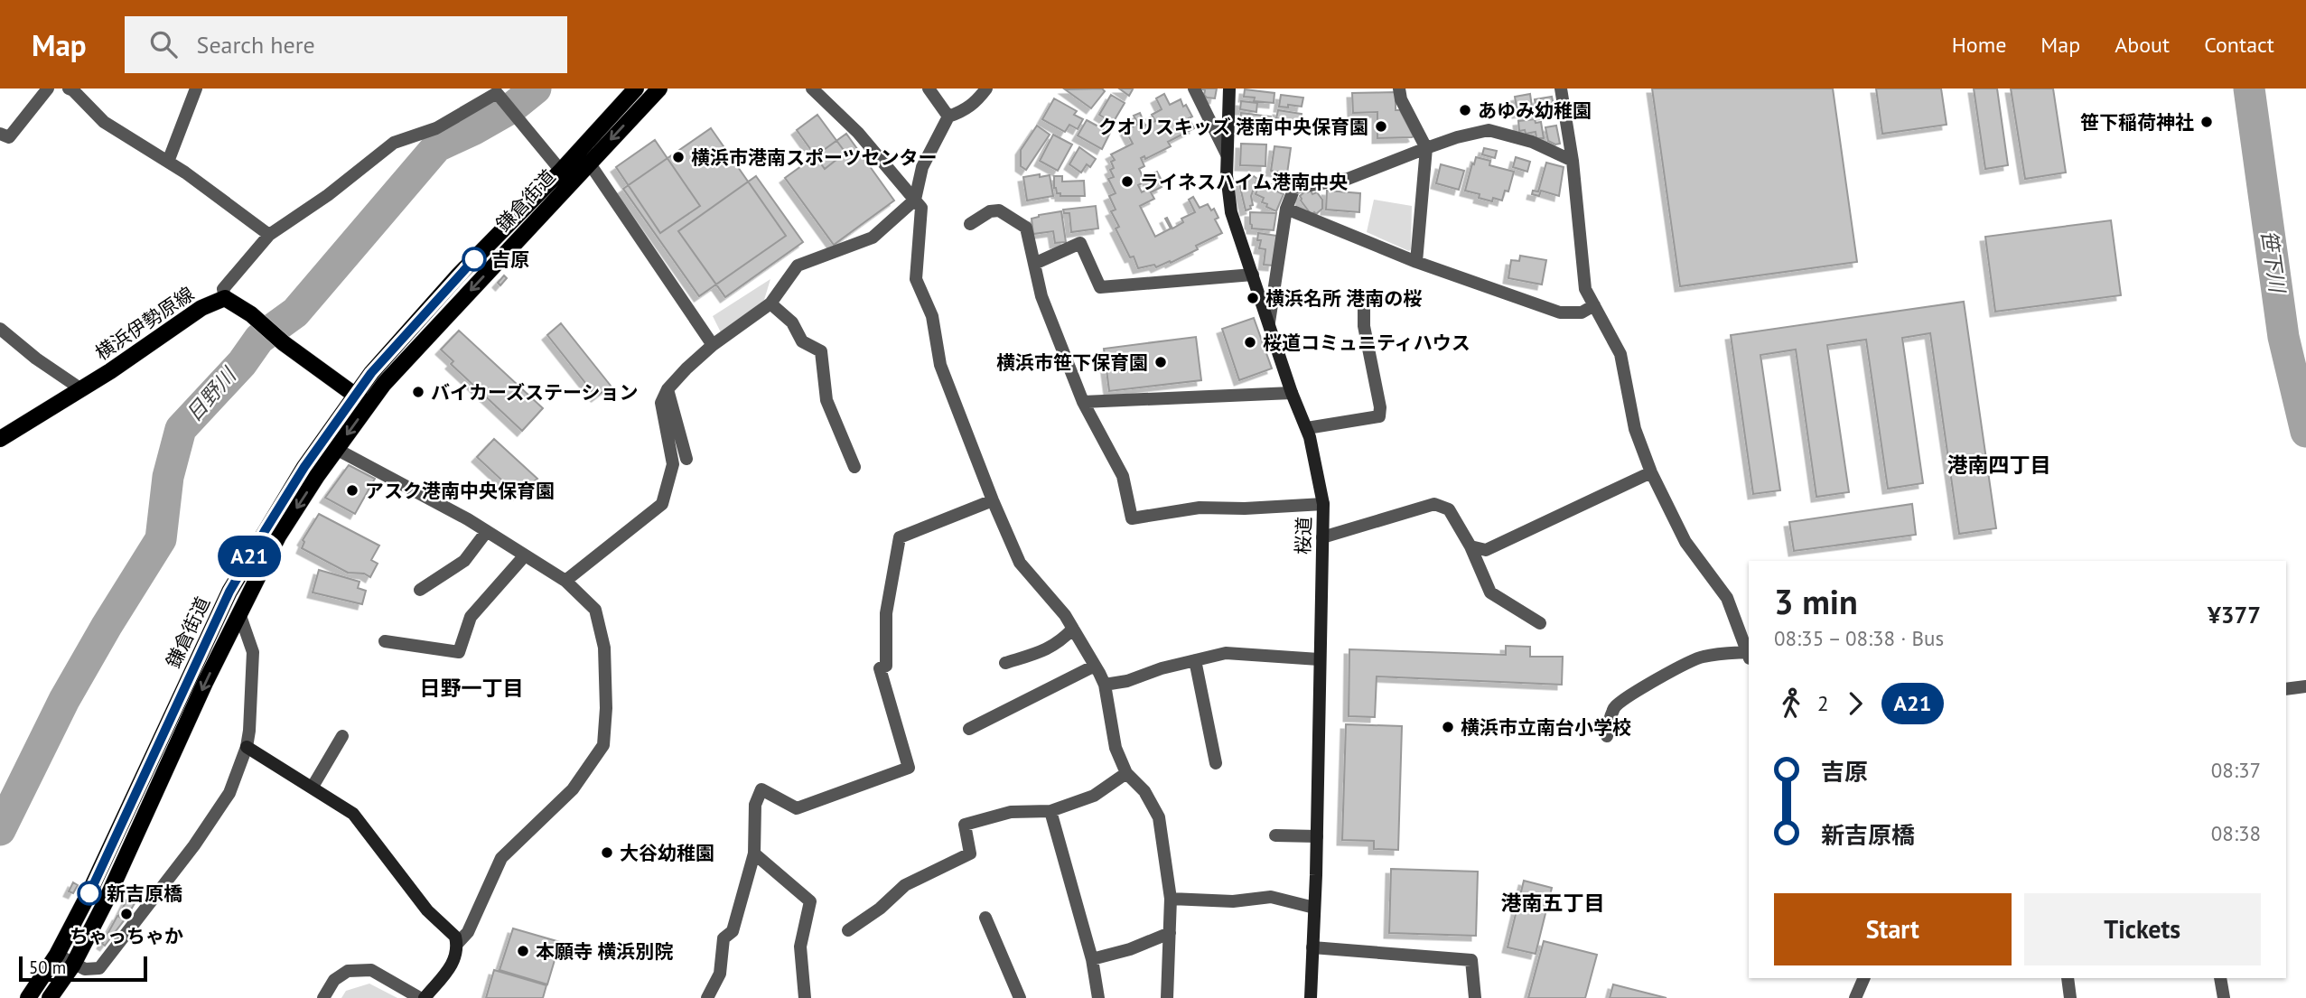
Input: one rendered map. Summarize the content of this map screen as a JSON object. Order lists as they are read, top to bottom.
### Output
{
  "streets": {
    "main road": ["鎌倉街道", "横浜伊勢原線"],
    "street": ["桜道"]
  },
  "crossings": [
    ["鎌倉街道", "横浜伊勢原線"]
  ],
  "districts": ["港南四丁目", "日野一丁目", "港南五丁目"],
  "water": ["笹下川", "日野川"],
  "places": [
    "あゆみ幼稚園",
    "笹下稲荷神社",
    "クオリスキッズ 港南中央保育園",
    "横浜市港南スポーツセンター",
    "ライネスハイム港南中央",
    "吉原",
    "横浜名所 港南の桜",
    "桜道コミュニティハウス",
    "横浜市笹下保育園",
    "バイカーズステーション",
    "アスク港南中央保育園",
    "横浜市立南台小学校",
    "大谷幼稚園",
    "新吉原橋",
    "ちゃっちゃか",
    "本願寺 横浜別院"
  ],
  "lines": ["bus line A21"],
  "scale_bar": "50 m",
  "page": {
    "header": "Map",
    "search": "Search here",
    "nav": [
      "Home",
      "Map",
      "About",
      "Contact"
    ],
    "on_map": "A21",
    "heading": ["3 min", "08:35 – 08:38 · Bus", "¥377"],
    "legs": ["2", "A21"],
    "list": [
      {
        "name": "吉原",
        "value": "08:37"
      },
      {
        "name": "新吉原橋",
        "value": "08:38"
      }
    ],
    "buttons": ["Start", "Tickets"],
    "scale": "50 m"
  }
}
